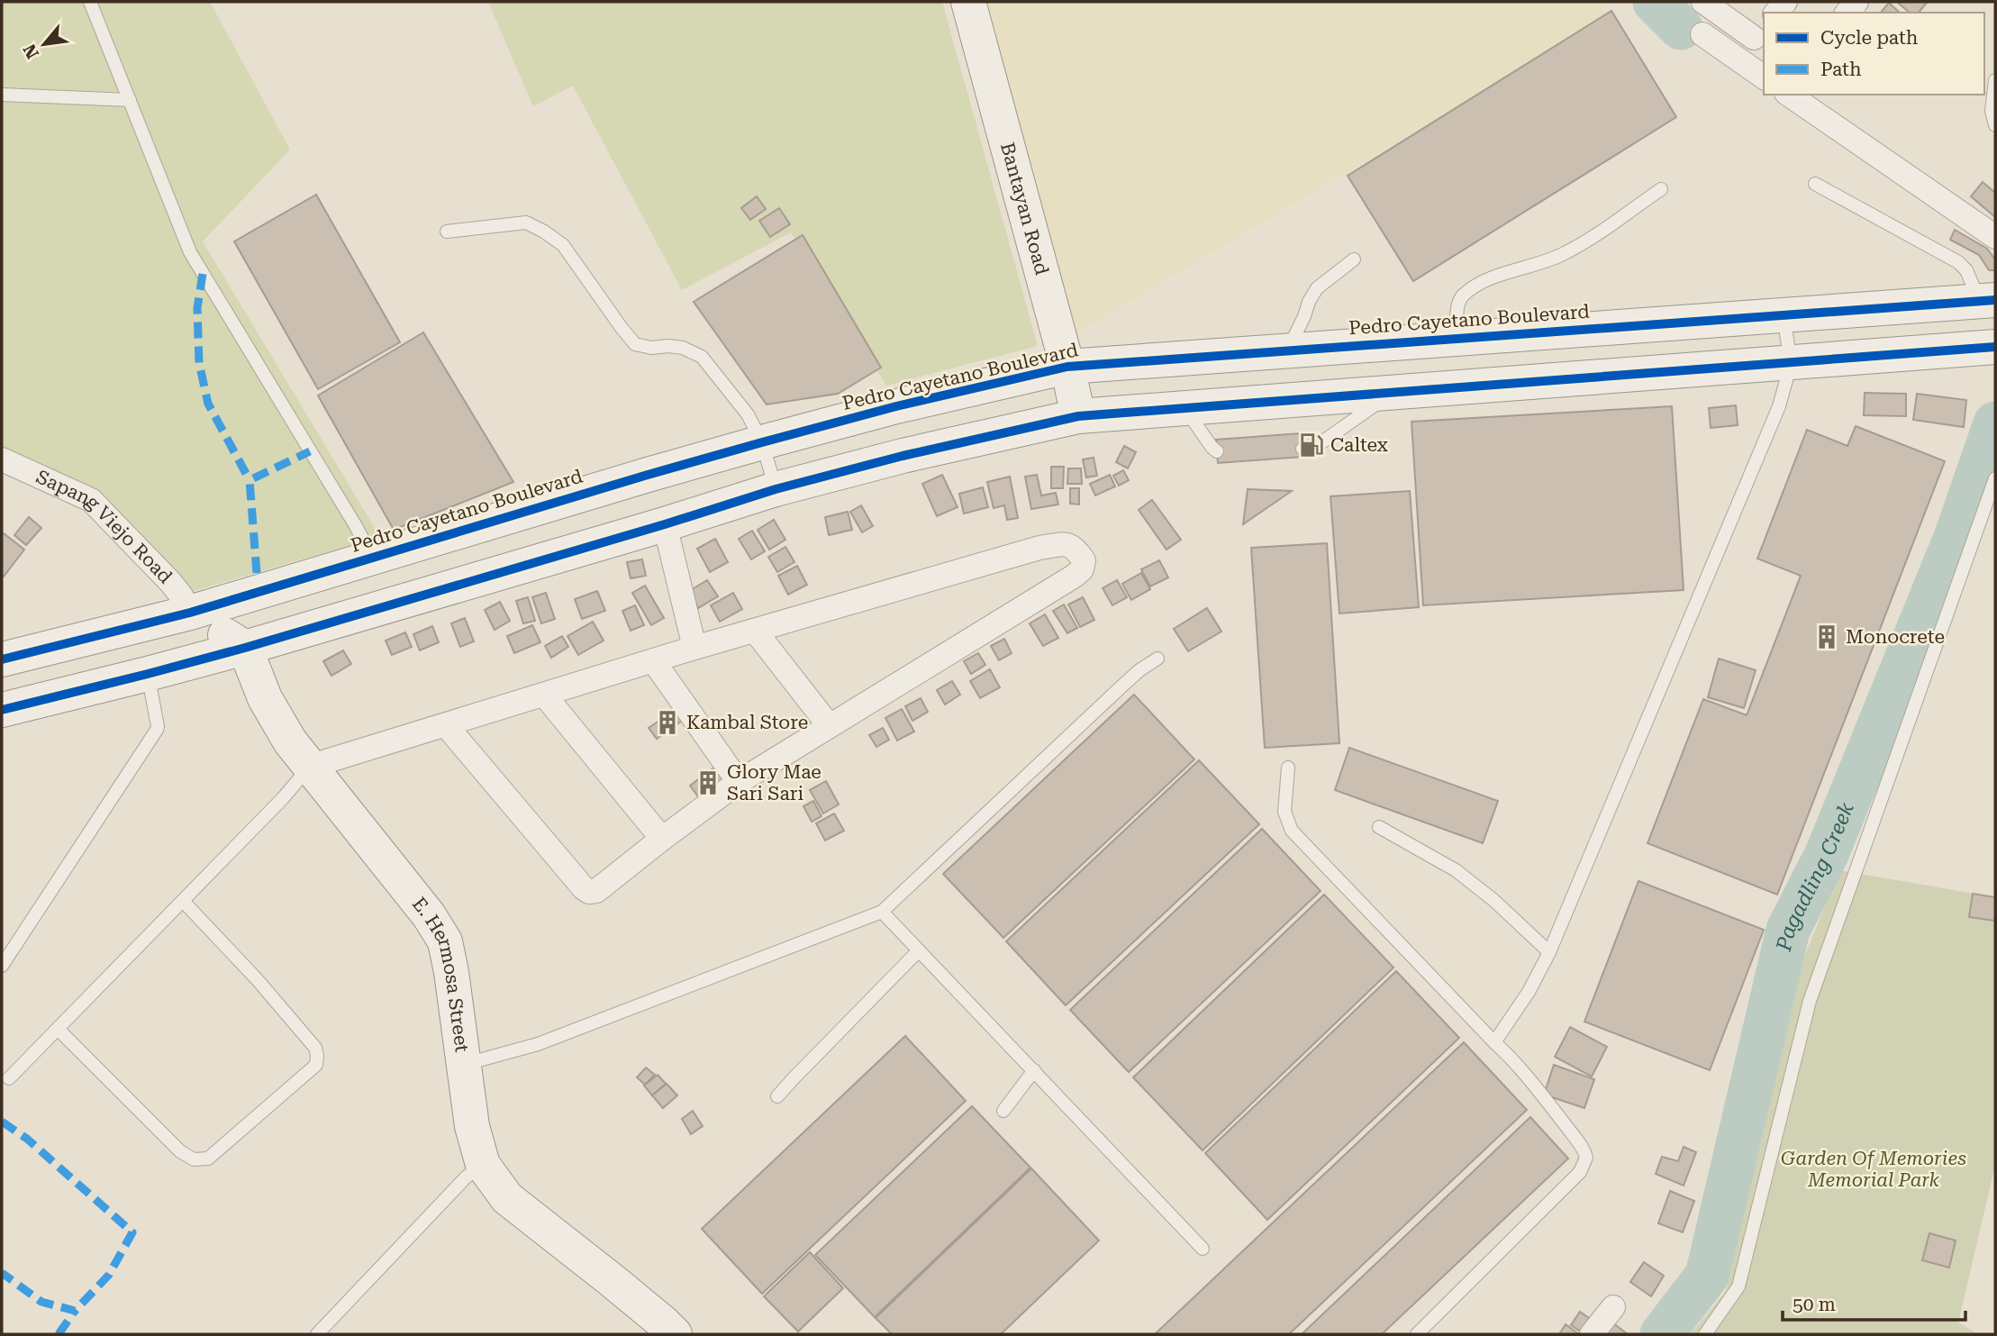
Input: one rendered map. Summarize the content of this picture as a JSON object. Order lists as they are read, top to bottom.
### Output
{
  "streets": {
    "main road": ["Bantayan Road", "Pedro Cayetano Boulevard", "E. Hermosa Street"],
    "street": ["Sapang Viejo Road"]
  },
  "crossings": [
    ["Bantayan Road", "Pedro Cayetano Boulevard"],
    ["Pedro Cayetano Boulevard", "Sapang Viejo Road"]
  ],
  "water": ["Pagadling Creek"],
  "parks": ["Garden Of Memories Memorial Park"],
  "places": {
    "fuel station": ["Caltex"],
    "building": ["Monocrete", "Kambal Store", "Glory Mae Sari Sari"]
  },
  "legend": ["Cycle path", "Path"],
  "scale_bar": "50 m",
  "north": "bottom left"
}
